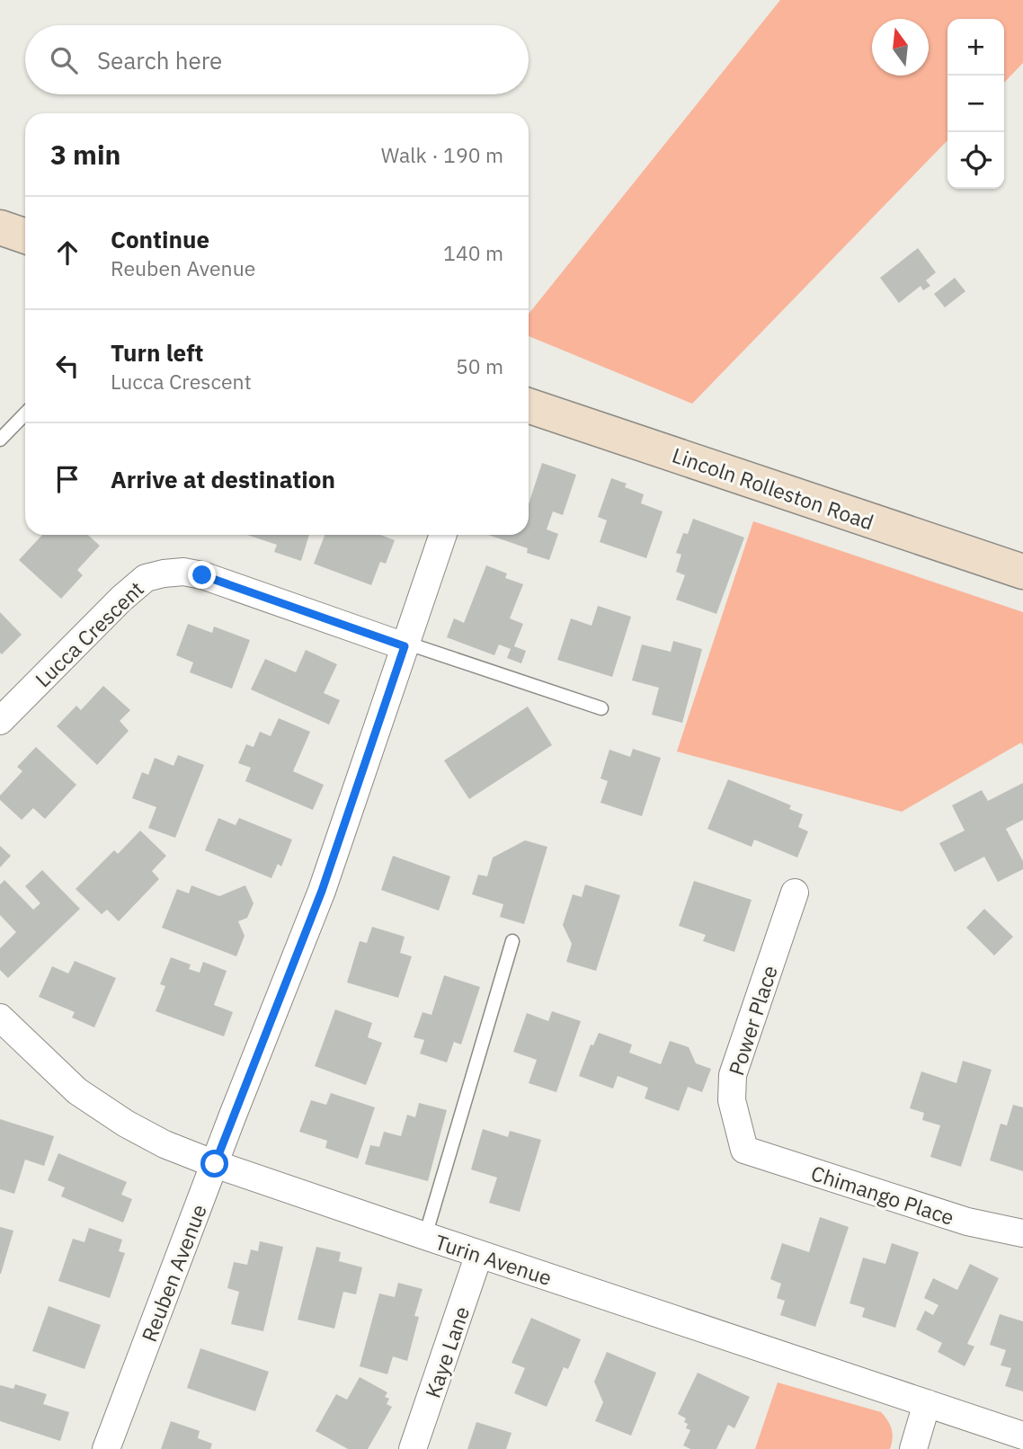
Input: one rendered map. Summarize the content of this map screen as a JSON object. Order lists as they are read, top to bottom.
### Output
{
  "streets": {
    "main road": ["Lincoln Rolleston Road"],
    "street": [
      "Lucca Crescent",
      "Power Place",
      "Chimango Place",
      "Turin Avenue",
      "Reuben Avenue",
      "Kaye Lane"
    ]
  },
  "crossings": [
    ["Lucca Crescent", "Reuben Avenue"],
    ["Power Place", "Chimango Place"],
    ["Turin Avenue", "Reuben Avenue"],
    ["Turin Avenue", "Kaye Lane"]
  ],
  "north": "top",
  "page": {
    "map_buttons": ["+", "−"],
    "search": "Search here",
    "heading": ["3 min", "Walk · 190 m"],
    "list": [
      ["Continue", "Reuben Avenue", "140 m"],
      ["Turn left", "Lucca Crescent", "50 m"],
      "Arrive at destination"
    ]
  }
}
